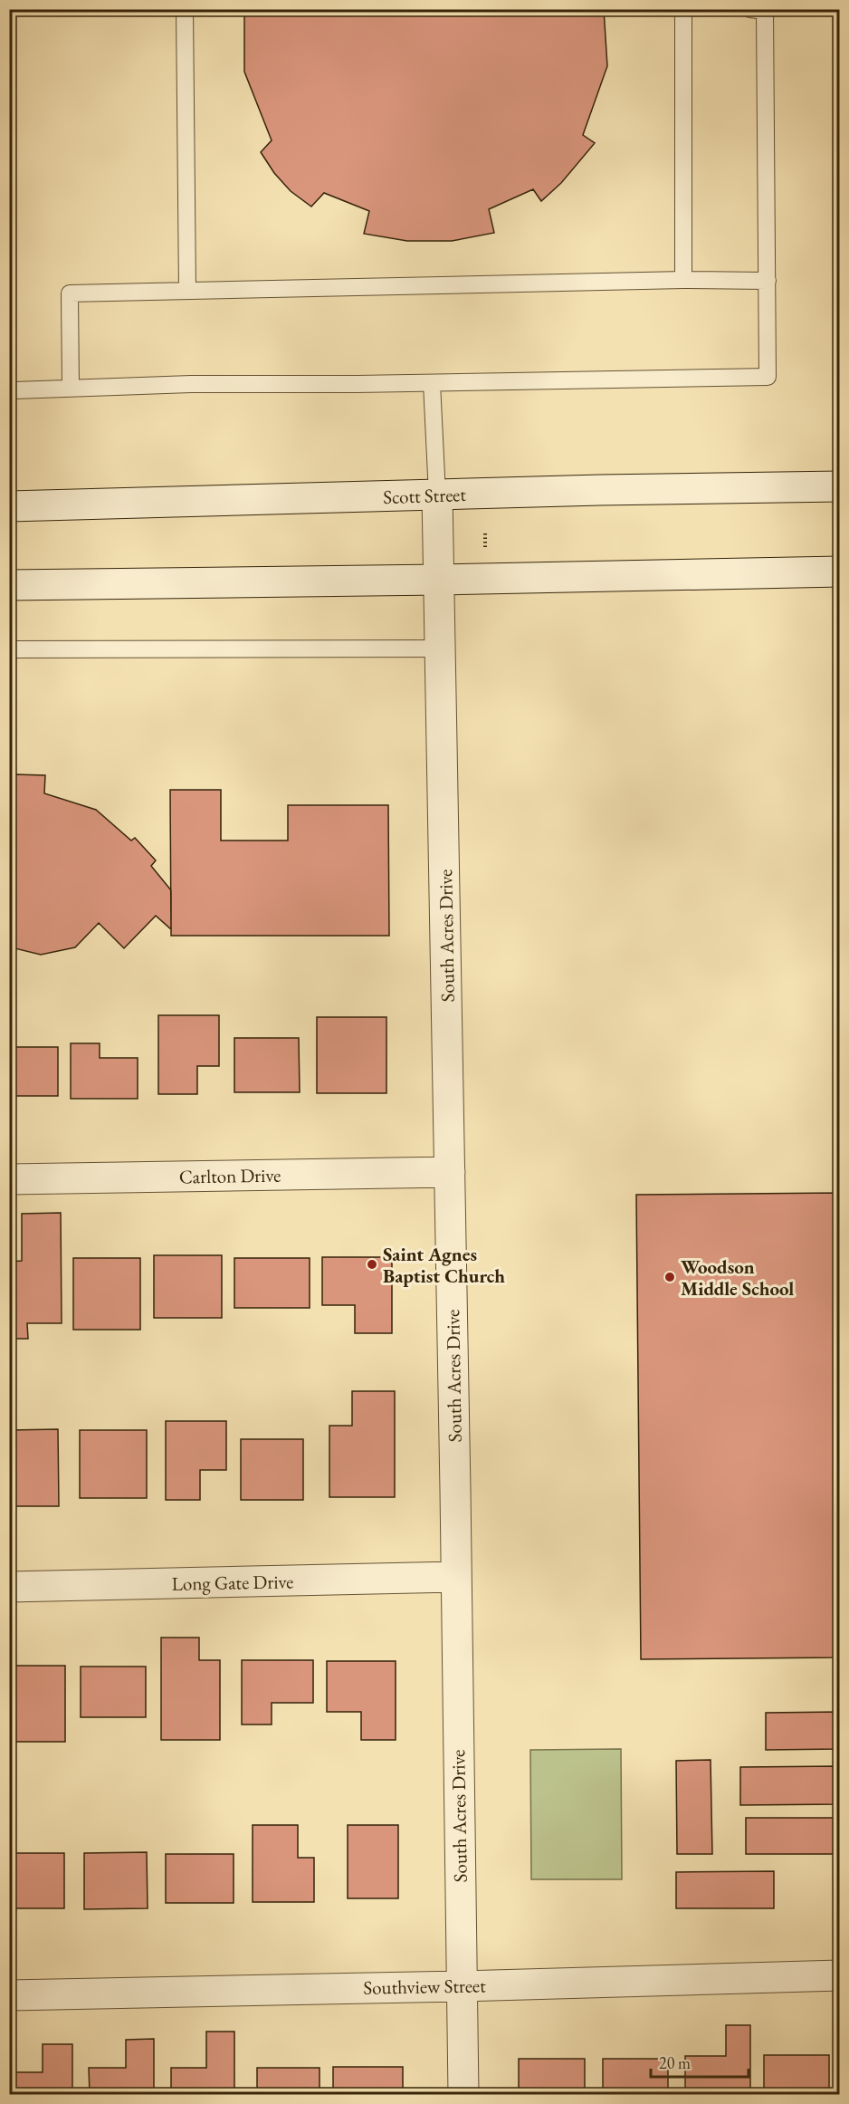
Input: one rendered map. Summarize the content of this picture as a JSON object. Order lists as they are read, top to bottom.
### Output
{
  "streets": {
    "street": [
      "Scott Street",
      "South Acres Drive",
      "Carlton Drive",
      "Long Gate Drive",
      "Southview Street"
    ]
  },
  "crossings": [
    ["Scott Street", "South Acres Drive"],
    ["South Acres Drive", "Carlton Drive"],
    ["South Acres Drive", "Long Gate Drive"],
    ["South Acres Drive", "Southview Street"]
  ],
  "places": ["Saint Agnes Baptist Church", "Woodson Middle School"],
  "scale_bar": "20 m"
}
